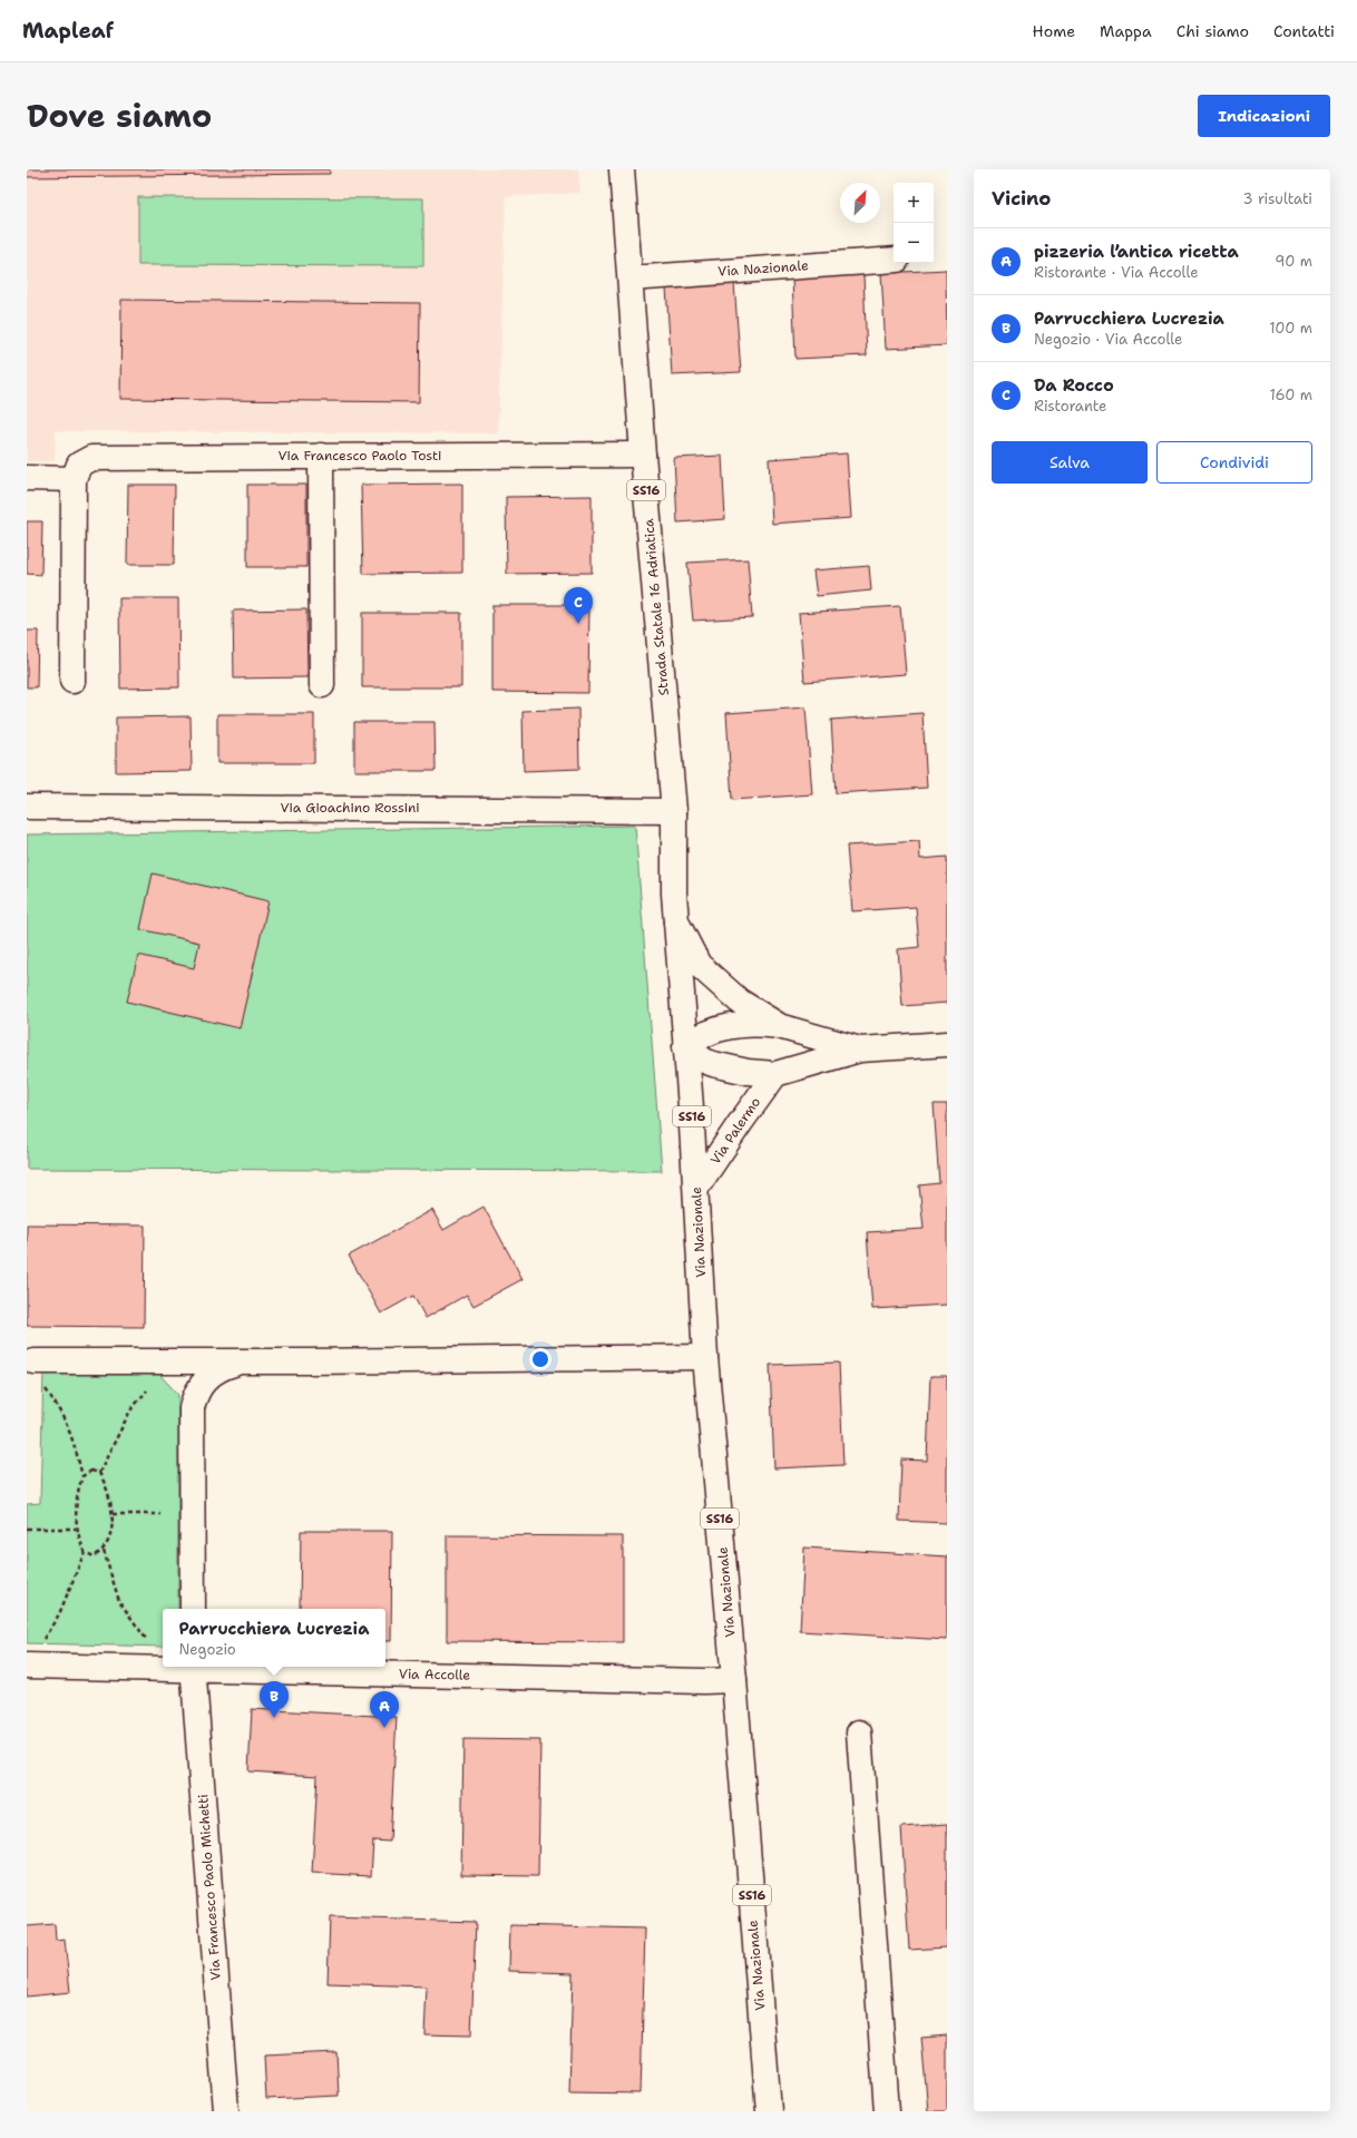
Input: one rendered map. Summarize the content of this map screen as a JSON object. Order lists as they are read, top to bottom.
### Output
{
  "streets": {
    "street": [
      "Via Nazionale",
      "Via Francesco Paolo Tosti",
      "SS16",
      "Strada Statale 16 Adriatica",
      "Via Gioachino Rossini",
      "Via Palermo",
      "Via Accolle",
      "Via Francesco Paolo Michetti"
    ]
  },
  "crossings": [
    ["Via Nazionale", "Strada Statale 16 Adriatica"],
    ["Via Nazionale", "Via Palermo"],
    ["Via Nazionale", "Via Accolle"],
    ["Via Francesco Paolo Tosti", "Strada Statale 16 Adriatica"],
    ["Strada Statale 16 Adriatica", "Via Gioachino Rossini"],
    ["Via Accolle", "Via Francesco Paolo Michetti"]
  ],
  "north": "top right",
  "page": {
    "header": "Mapleaf",
    "nav": [
      "Home",
      "Mappa",
      "Chi siamo",
      "Contatti"
    ],
    "title": "Dove siamo",
    "buttons": [
      "Indicazioni",
      ["Salva", "Condividi"]
    ],
    "heading": ["Vicino", "3 risultati"],
    "map_buttons": ["+", "−"],
    "list": [
      {
        "mark": "A",
        "name": "pizzeria l’antica ricetta",
        "note": "Ristorante · Via Accolle",
        "value": "90 m"
      },
      {
        "mark": "B",
        "name": "Parrucchiera Lucrezia",
        "note": "Negozio · Via Accolle",
        "value": "100 m"
      },
      {
        "mark": "C",
        "name": "Da Rocco",
        "note": "Ristorante",
        "value": "160 m"
      }
    ],
    "pins": ["C", "B", "A"],
    "popup": ["Parrucchiera Lucrezia", "Negozio"]
  }
}
